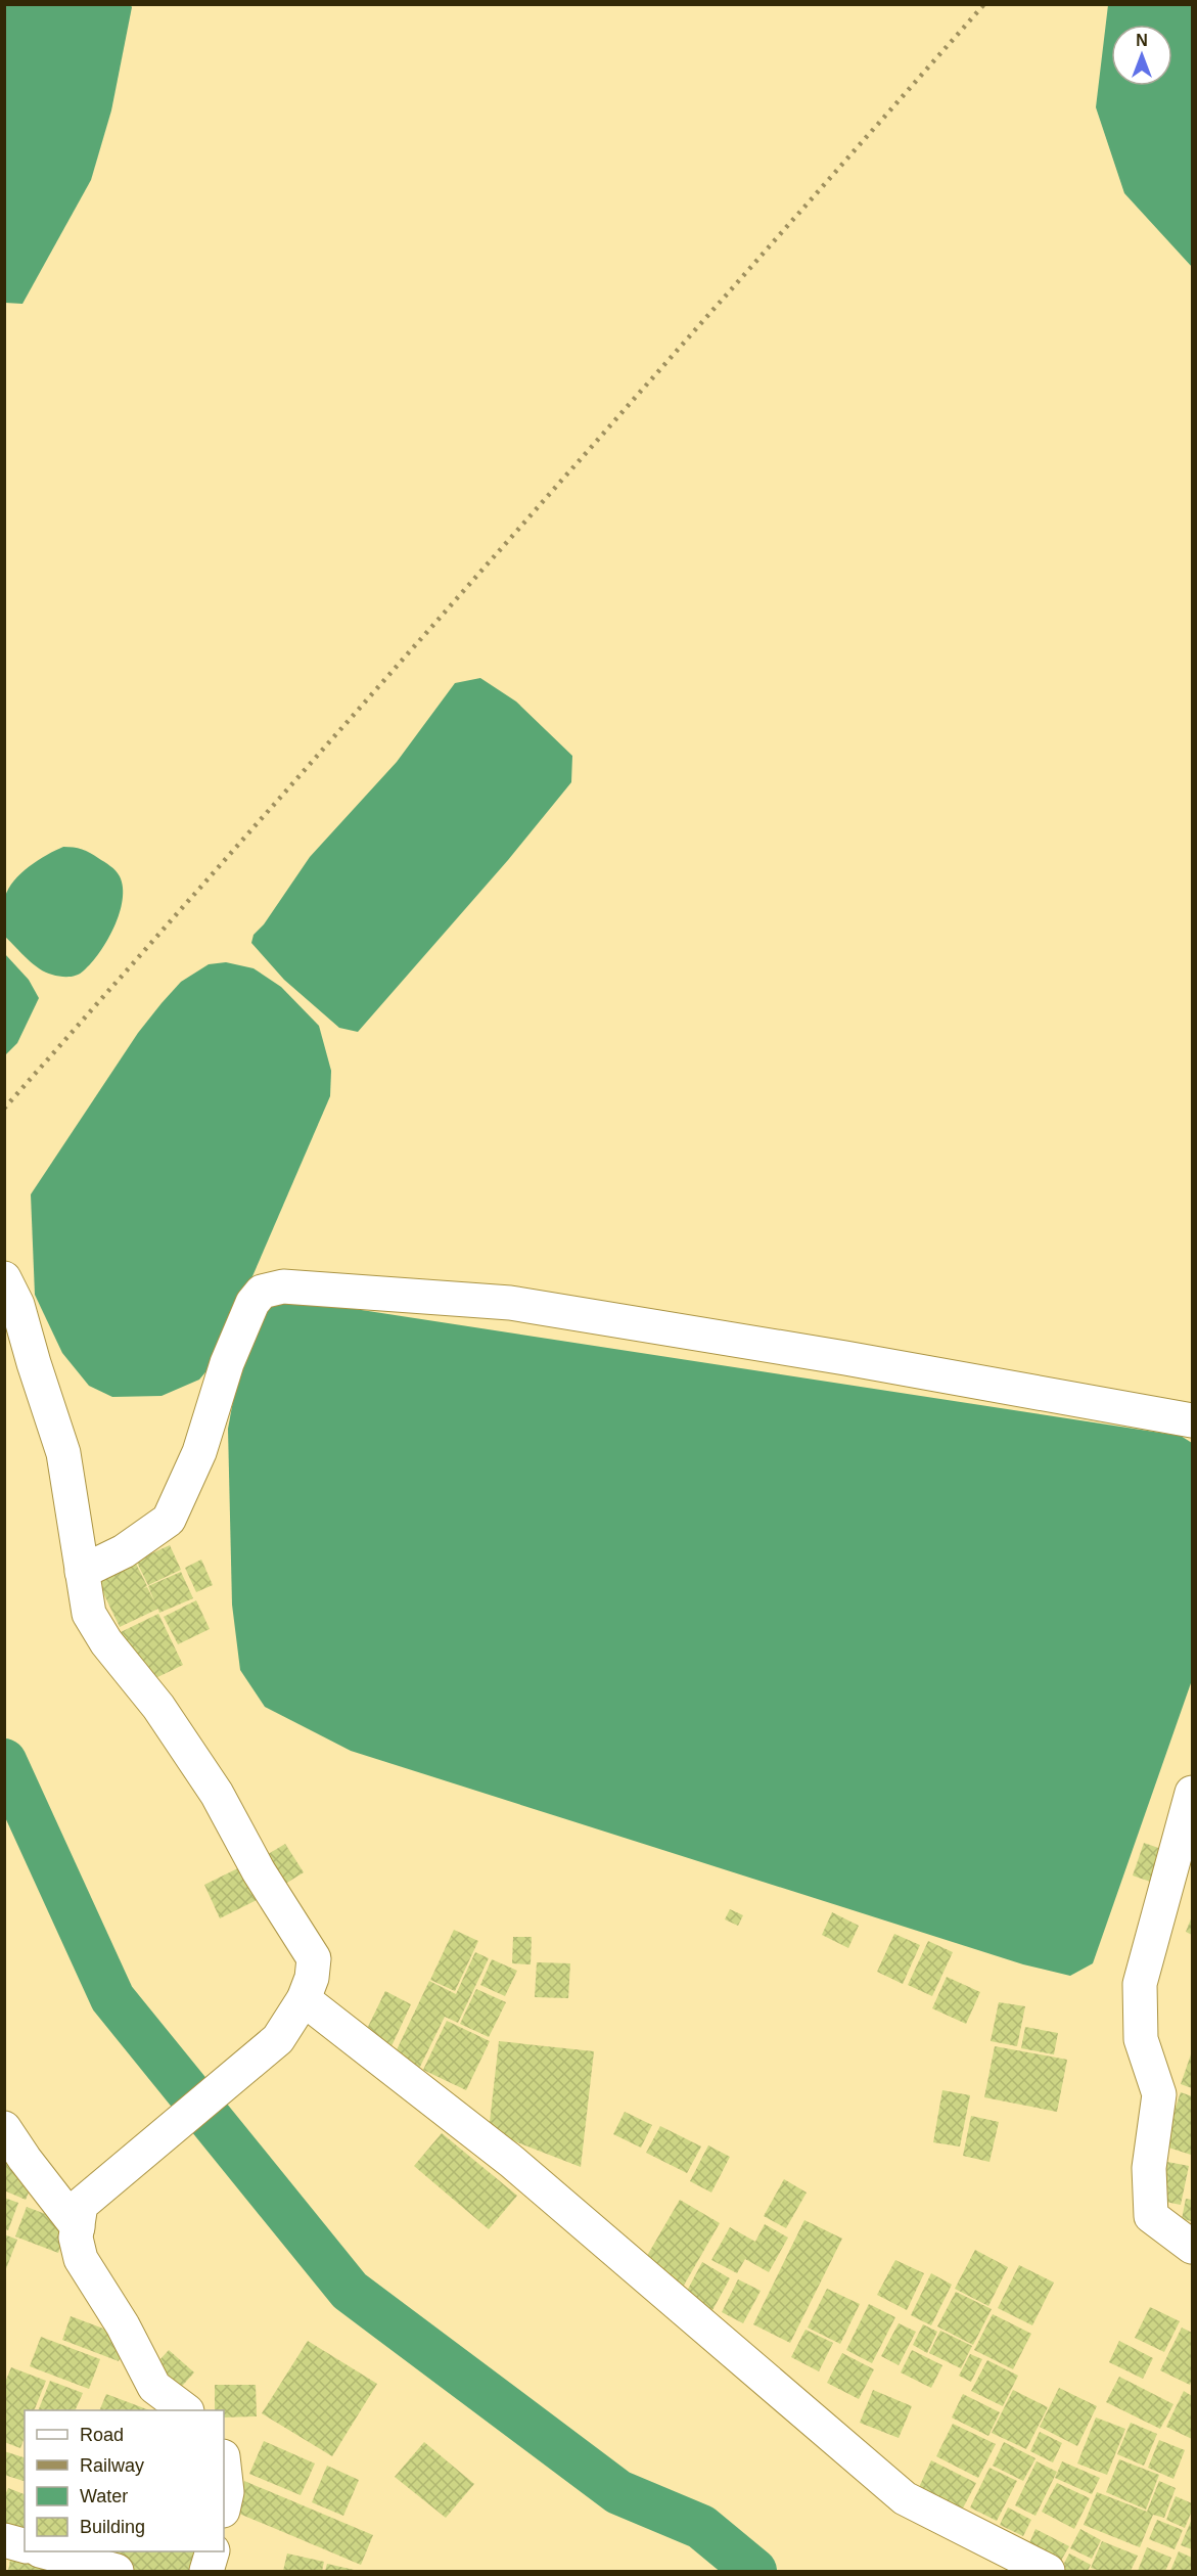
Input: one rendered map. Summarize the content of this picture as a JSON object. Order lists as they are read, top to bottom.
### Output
{
  "legend": [
    "Road",
    "Railway",
    "Water",
    "Building"
  ],
  "north": "top"
}
